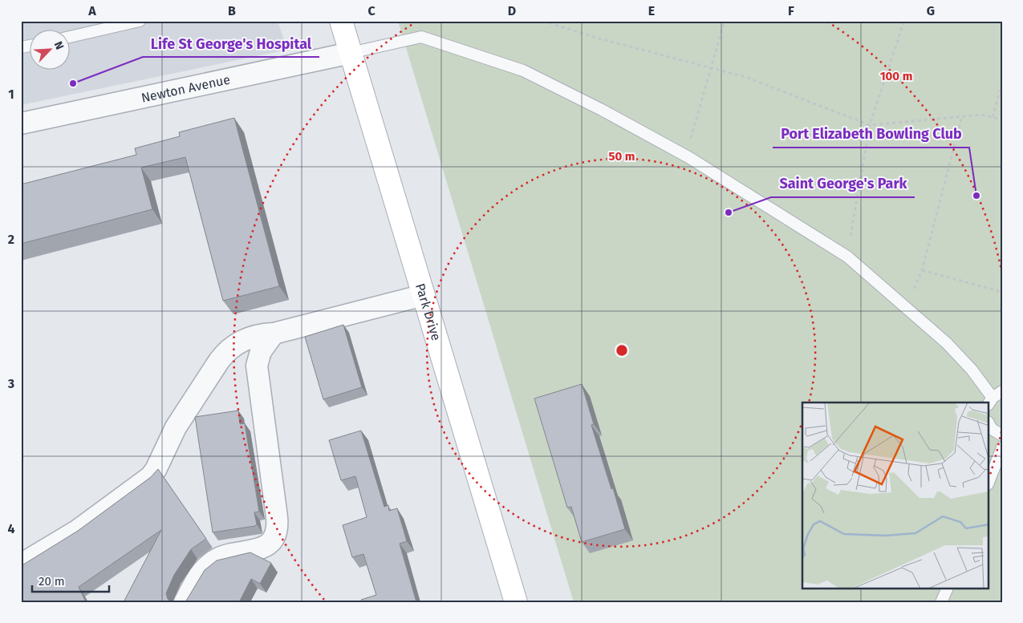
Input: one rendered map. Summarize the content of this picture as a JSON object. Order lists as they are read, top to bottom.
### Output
{
  "streets": {
    "street": ["Newton Avenue", "Park Drive"]
  },
  "crossings": [
    ["Newton Avenue", "Park Drive"]
  ],
  "places": ["Life St George's Hospital", "Port Elizabeth Bowling Club", "Saint George's Park"],
  "scale_bar": "20 m",
  "north": "top right",
  "grid": {
    "columns": [
      "A",
      "B",
      "C",
      "D",
      "E",
      "F",
      "G"
    ],
    "rows": [
      "1",
      "2",
      "3",
      "4"
    ]
  },
  "rings": ["100 m", "50 m"]
}
